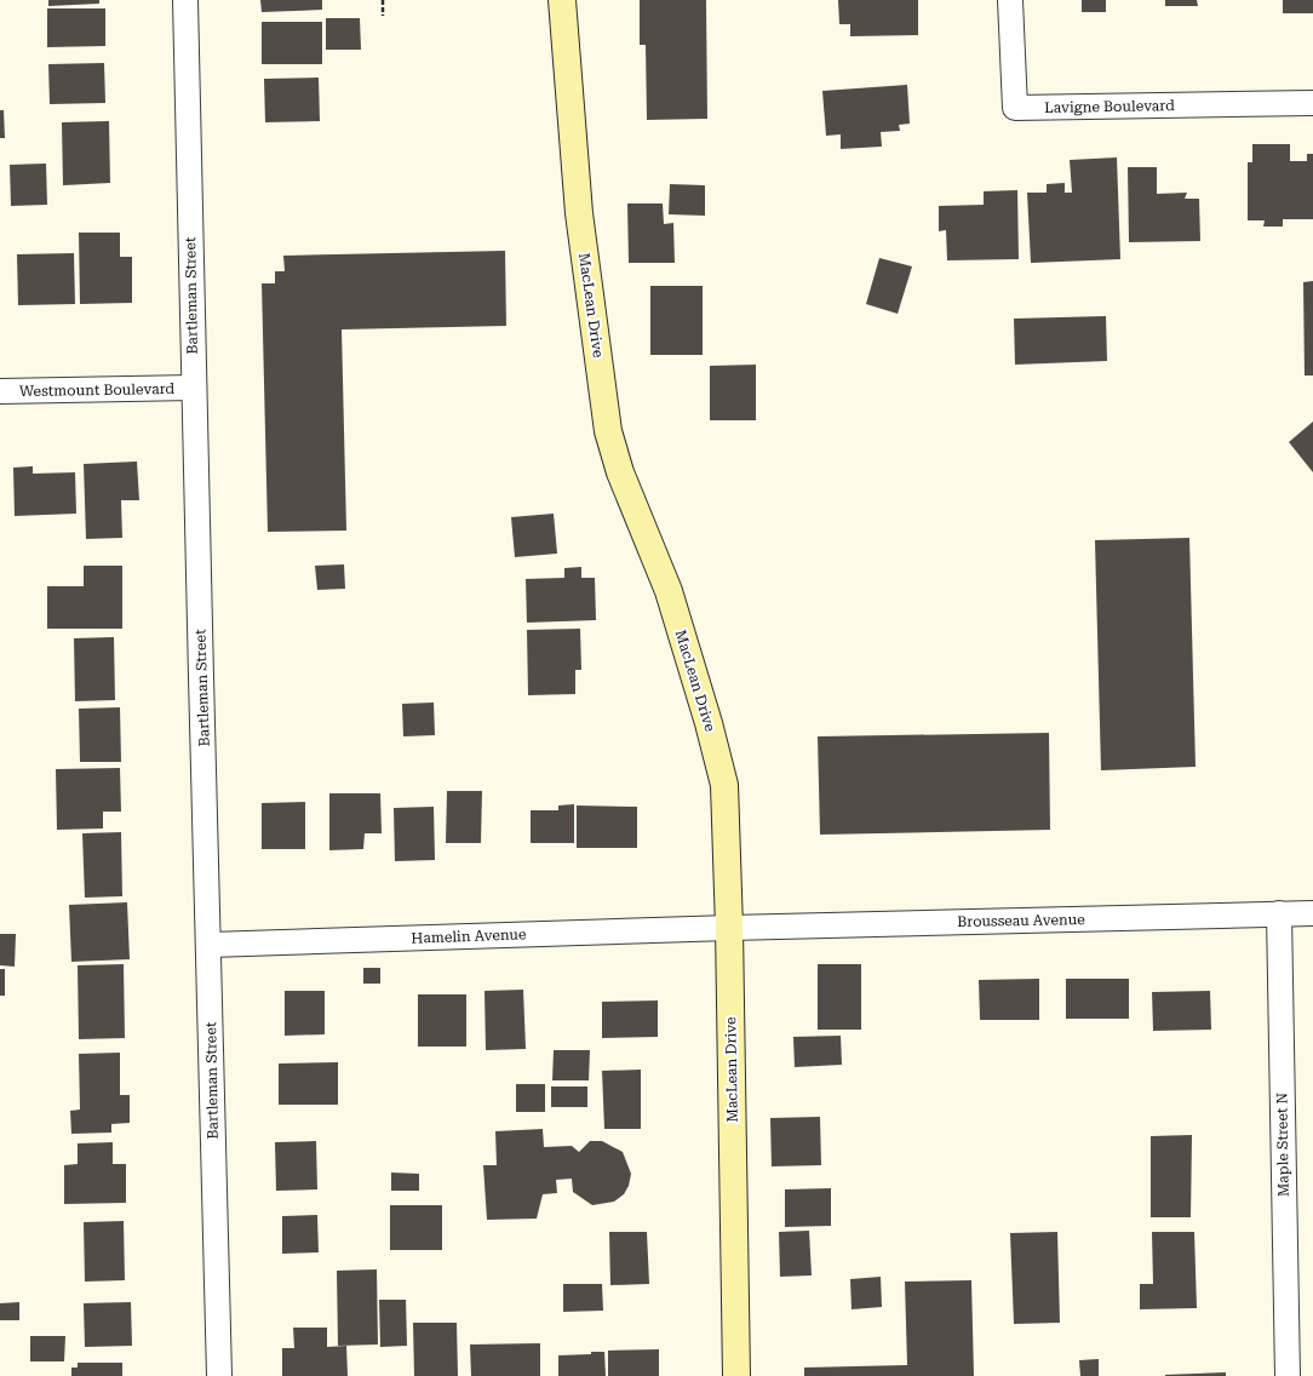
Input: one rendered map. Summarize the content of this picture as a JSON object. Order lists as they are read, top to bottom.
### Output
{
  "streets": {
    "street": [
      "Lavigne Boulevard",
      "Bartleman Street",
      "MacLean Drive",
      "Westmount Boulevard",
      "Brousseau Avenue",
      "Hamelin Avenue",
      "Maple Street N"
    ]
  },
  "crossings": [
    ["Bartleman Street", "Westmount Boulevard"],
    ["Bartleman Street", "Hamelin Avenue"],
    ["MacLean Drive", "Brousseau Avenue"],
    ["MacLean Drive", "Hamelin Avenue"],
    ["Brousseau Avenue", "Hamelin Avenue"],
    ["Brousseau Avenue", "Maple Street N"]
  ]
}
